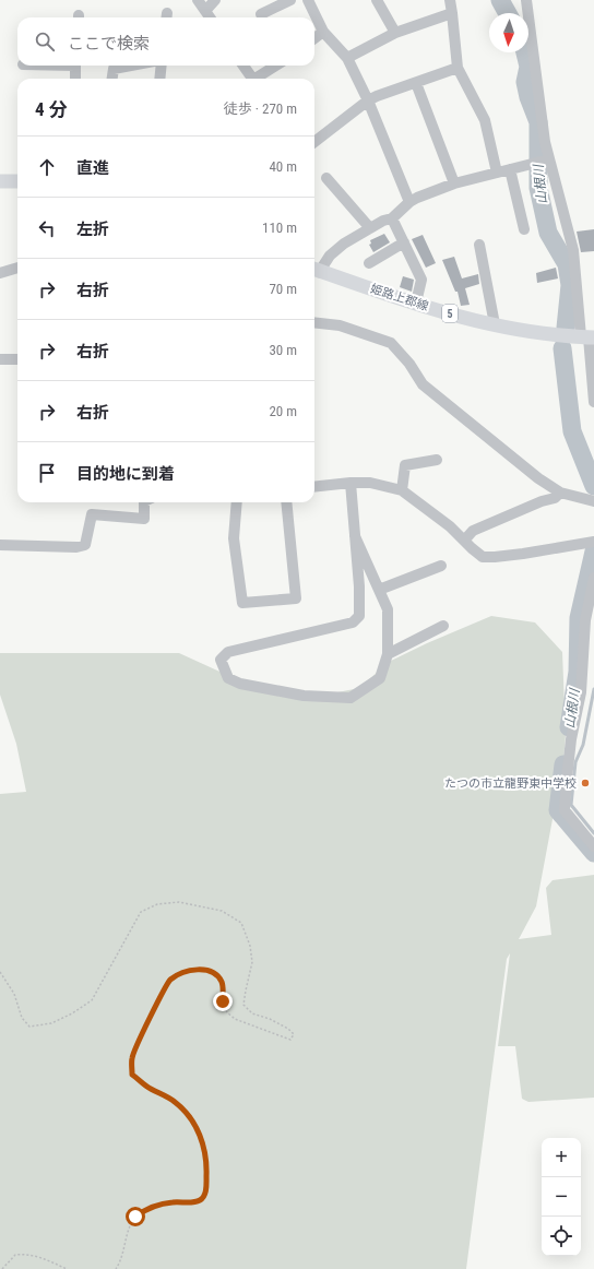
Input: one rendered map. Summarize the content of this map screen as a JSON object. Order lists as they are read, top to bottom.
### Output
{
  "streets": {
    "main road": ["姫路上郡線", "5"]
  },
  "water": ["山根川"],
  "places": ["たつの市立龍野東中学校"],
  "north": "bottom",
  "page": {
    "search": "ここで検索",
    "heading": ["4 分", "徒歩 · 270 m"],
    "list": [
      ["直進", "40 m"],
      ["左折", "110 m"],
      ["右折", "70 m"],
      ["右折", "30 m"],
      ["右折", "20 m"],
      "目的地に到着"
    ],
    "map_buttons": ["+", "−"]
  }
}
